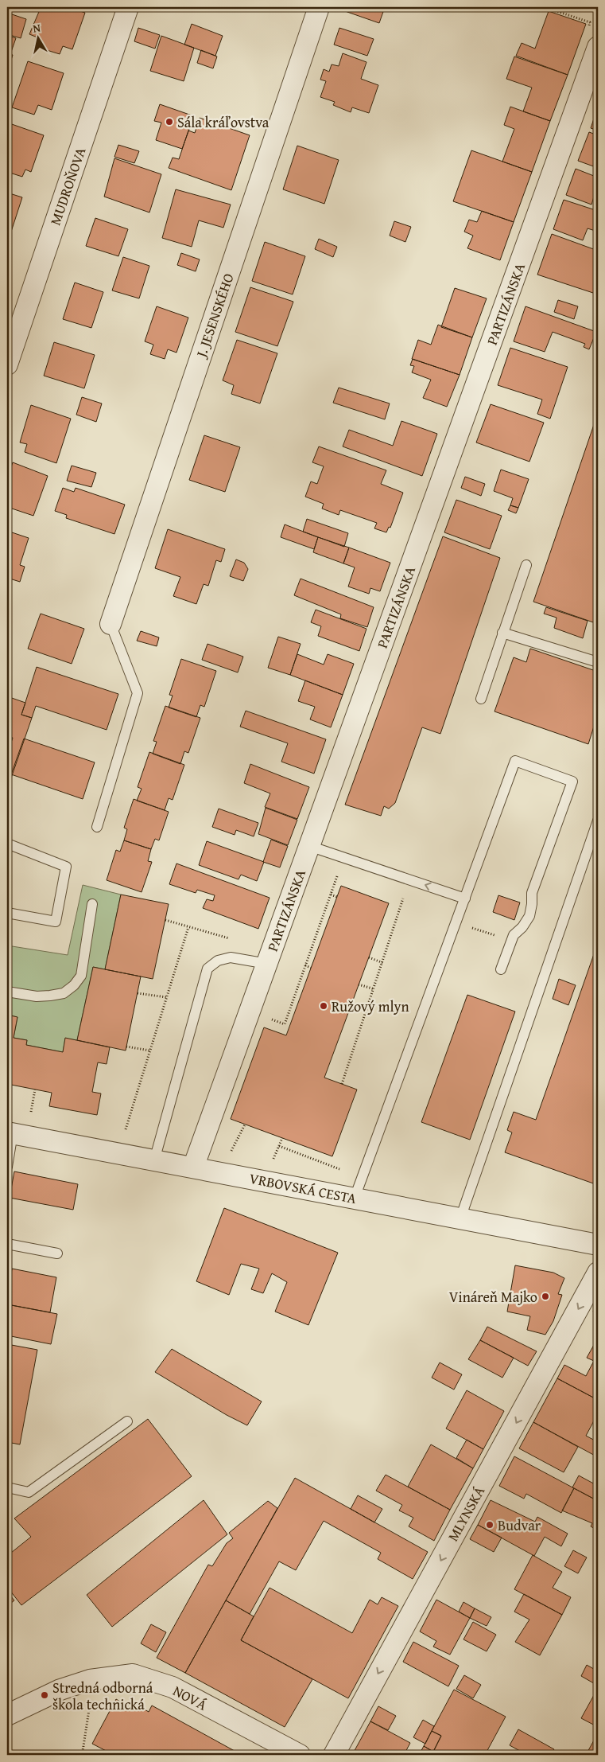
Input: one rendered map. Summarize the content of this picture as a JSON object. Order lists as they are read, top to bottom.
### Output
{
  "streets": {
    "street": [
      "MUDROŇOVA",
      "PARTIZÁNSKA",
      "J. JESENSKÉHO",
      "VRBOVSKÁ CESTA",
      "MLYNSKÁ",
      "NOVÁ"
    ]
  },
  "crossings": [
    ["PARTIZÁNSKA", "VRBOVSKÁ CESTA"]
  ],
  "one_way": ["MLYNSKÁ"],
  "places": [
    "Sála kráľovstva",
    "Ružový mlyn",
    "Vináreň Majko",
    "Budvar",
    "Stredná odborná škola technická"
  ],
  "north": "top"
}
